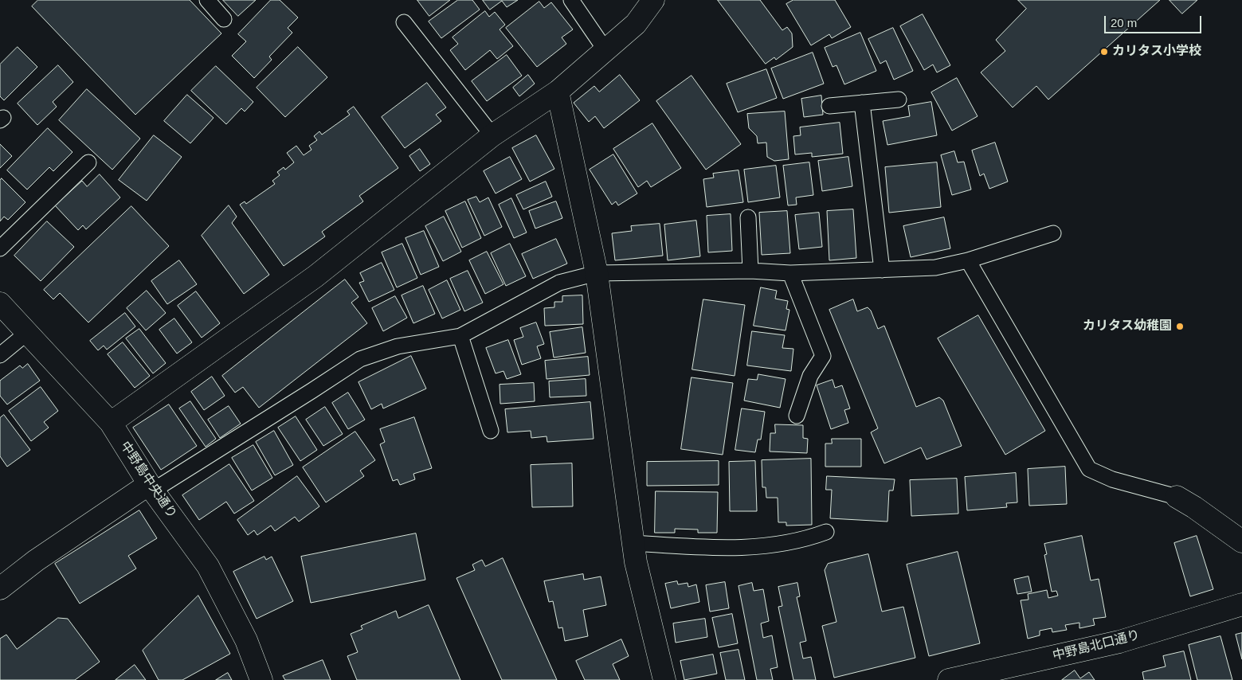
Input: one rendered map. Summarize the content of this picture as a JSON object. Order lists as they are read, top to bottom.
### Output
{
  "streets": {
    "street": ["中野島中央通り", "中野島北口通り"]
  },
  "places": ["カリタス小学校", "カリタス幼稚園"],
  "scale_bar": "20 m"
}
